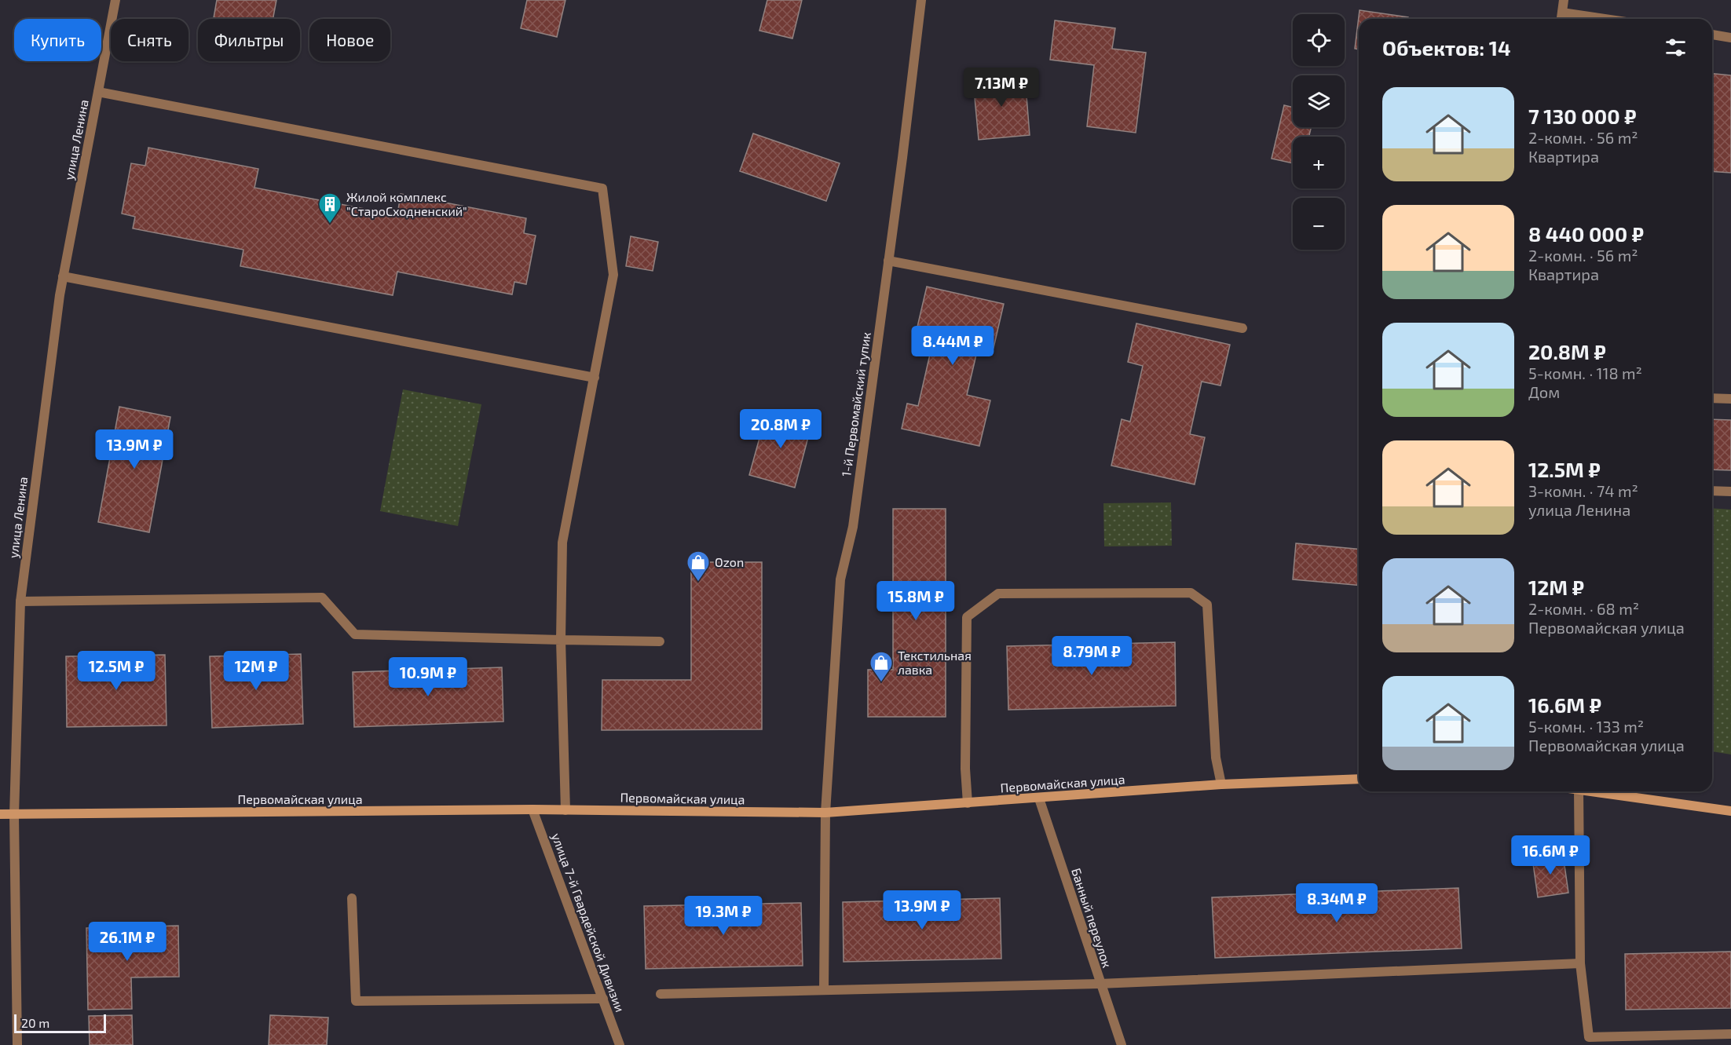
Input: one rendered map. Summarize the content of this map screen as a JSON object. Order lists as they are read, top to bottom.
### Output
{
  "streets": {
    "main road": ["Первомайская улица"],
    "street": [
      "улица Ленина",
      "1-й Первомайский тупик",
      "Банный переулок",
      "улица 7-й Гвардейской Дивизии"
    ]
  },
  "crossings": [
    ["улица Ленина", "Первомайская улица"],
    ["1-й Первомайский тупик", "Первомайская улица"],
    ["Первомайская улица", "Банный переулок"],
    ["Первомайская улица", "улица 7-й Гвардейской Дивизии"]
  ],
  "places": {
    "building": ["Жилой комплекс \"СтароСходненский\""],
    "shop": ["Ozon", "Текстильная лавка"]
  },
  "scale_bar": "20 m",
  "page": {
    "map_buttons": ["+", "−"],
    "chip": [
      "Купить",
      "Снять",
      "Фильтры",
      "Новое"
    ],
    "heading": "Объектов: 14",
    "price": [
      "7.13M ₽",
      "8.44M ₽",
      "20.8M ₽",
      "13.9M ₽",
      "15.8M ₽",
      "8.79M ₽",
      "12.5M ₽",
      "12M ₽",
      "10.9M ₽",
      "16.6M ₽",
      "8.34M ₽",
      "13.9M ₽",
      "19.3M ₽",
      "26.1M ₽"
    ],
    "list": [
      {
        "name": "7 130 000 ₽",
        "note": "2-комн. · 56 m² · Квартира"
      },
      {
        "name": "8 440 000 ₽",
        "note": "2-комн. · 56 m² · Квартира"
      },
      {
        "name": "20.8M ₽",
        "note": "5-комн. · 118 m² · Дом"
      },
      {
        "name": "12.5M ₽",
        "note": "3-комн. · 74 m² · улица Ленина"
      },
      {
        "name": "12M ₽",
        "note": "2-комн. · 68 m² · Первомайская улица"
      },
      {
        "name": "16.6M ₽",
        "note": "5-комн. · 133 m² · Первомайская улица"
      }
    ],
    "scale": "20 m"
  }
}
